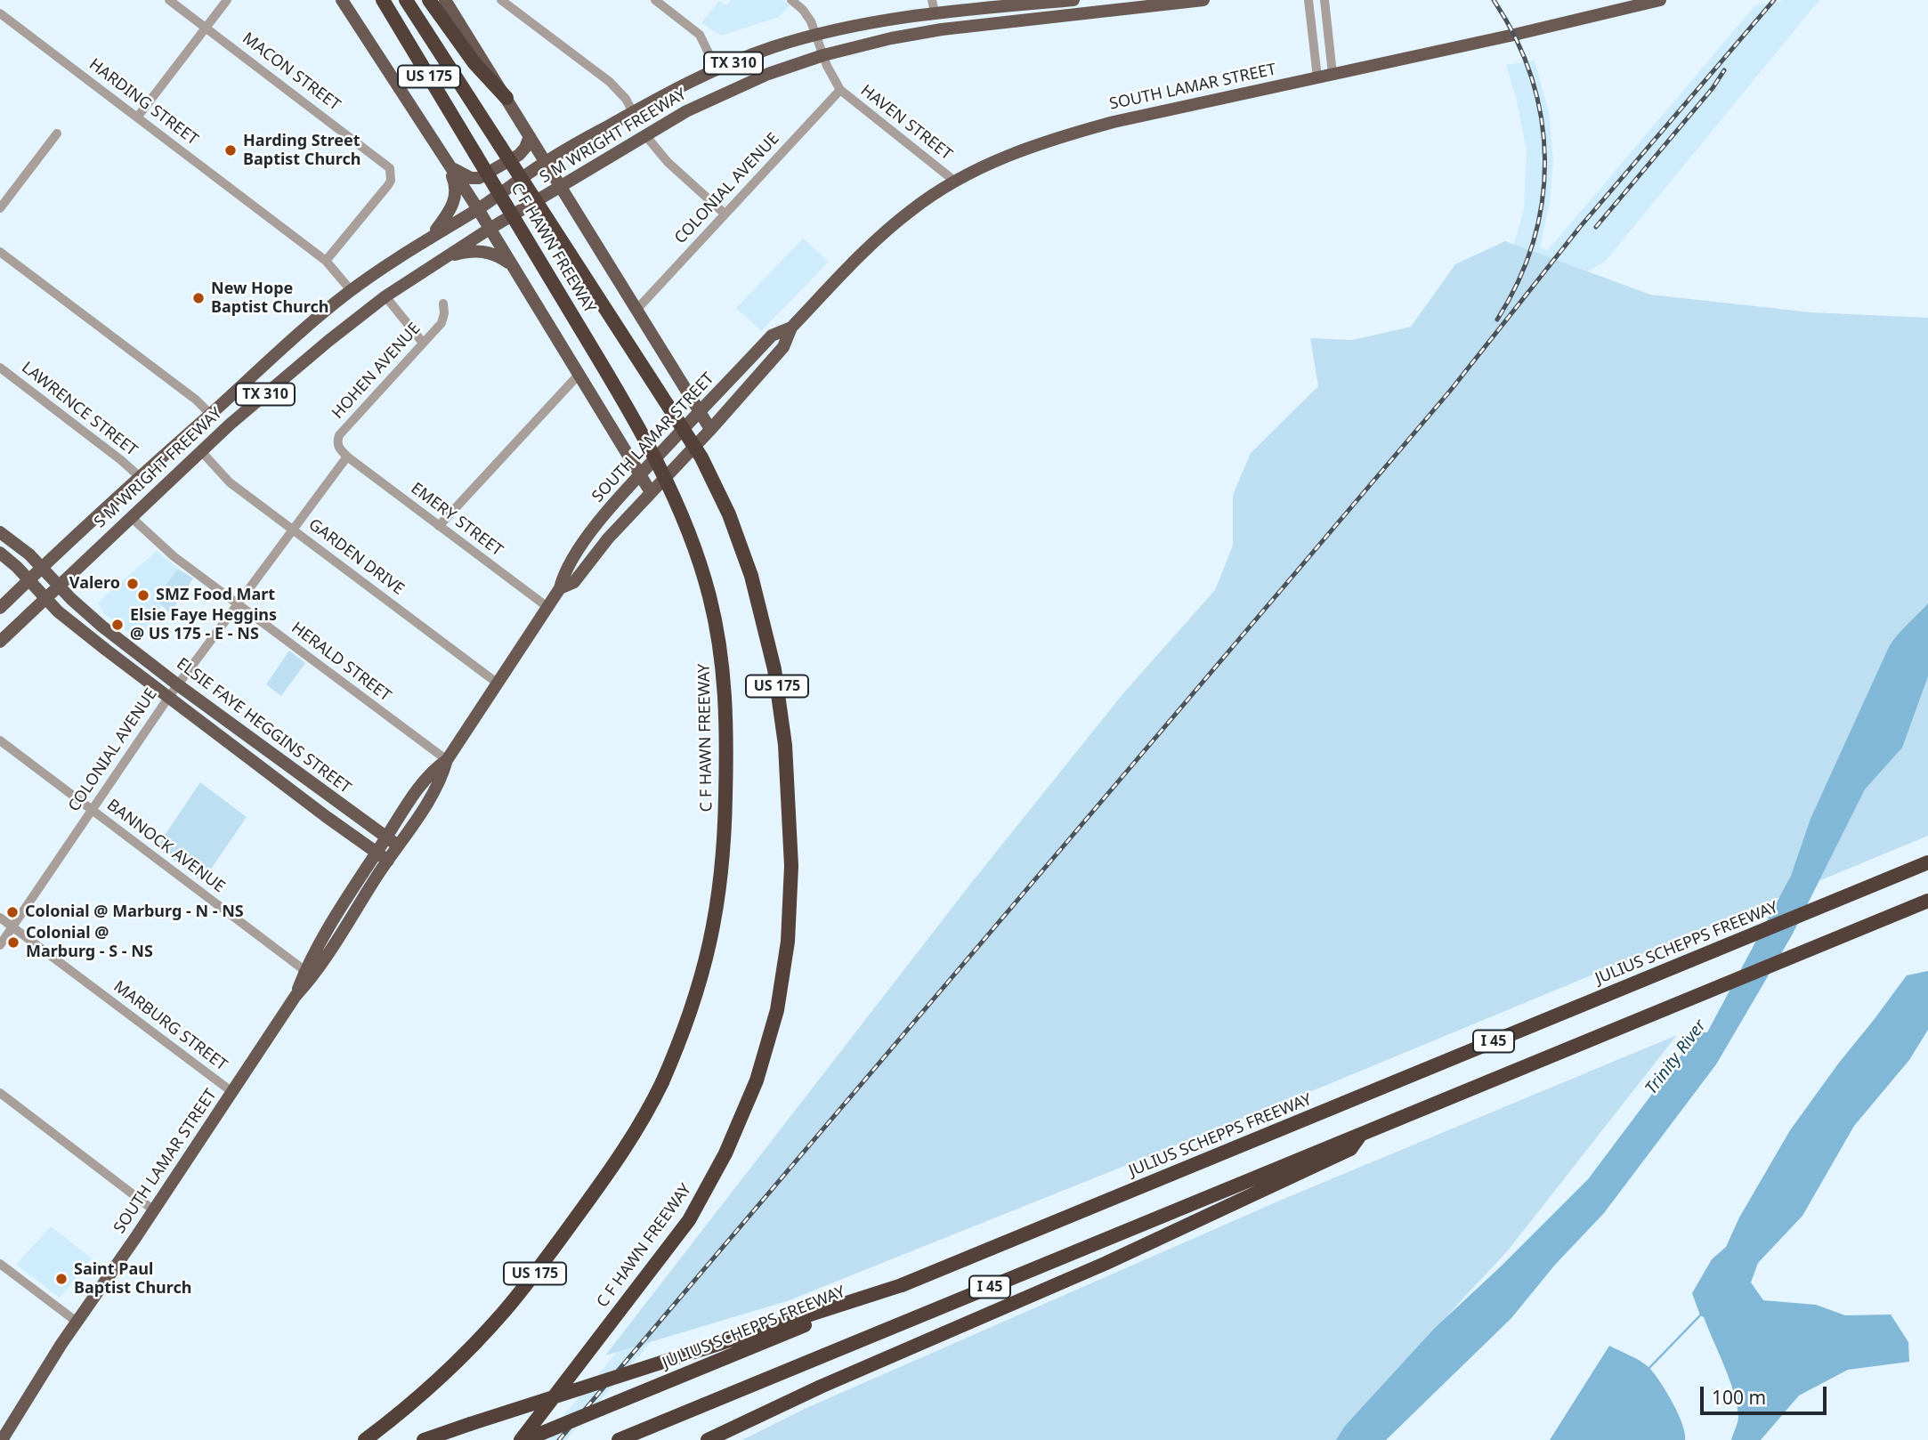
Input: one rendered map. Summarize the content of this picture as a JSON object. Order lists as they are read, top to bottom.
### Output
{
  "streets": {
    "highway": [
      "US 175",
      "C F HAWN FREEWAY",
      "JULIUS SCHEPPS FREEWAY",
      "I 45"
    ],
    "main road": [
      "TX 310",
      "SOUTH LAMAR STREET",
      "S M WRIGHT FREEWAY",
      "ELSIE FAYE HEGGINS STREET"
    ],
    "street": [
      "MACON STREET",
      "HARDING STREET",
      "HAVEN STREET",
      "COLONIAL AVENUE",
      "HOHEN AVENUE",
      "LAWRENCE STREET",
      "EMERY STREET",
      "GARDEN DRIVE",
      "HERALD STREET",
      "BANNOCK AVENUE",
      "MARBURG STREET"
    ]
  },
  "crossings": [
    ["MACON STREET", "HARDING STREET"],
    ["SOUTH LAMAR STREET", "HAVEN STREET"],
    ["SOUTH LAMAR STREET", "EMERY STREET"],
    ["SOUTH LAMAR STREET", "GARDEN DRIVE"],
    ["SOUTH LAMAR STREET", "HERALD STREET"],
    ["SOUTH LAMAR STREET", "ELSIE FAYE HEGGINS STREET"],
    ["SOUTH LAMAR STREET", "BANNOCK AVENUE"],
    ["SOUTH LAMAR STREET", "MARBURG STREET"],
    ["HARDING STREET", "S M WRIGHT FREEWAY"],
    ["HAVEN STREET", "S M WRIGHT FREEWAY"],
    ["HAVEN STREET", "COLONIAL AVENUE"],
    ["S M WRIGHT FREEWAY", "LAWRENCE STREET"],
    ["S M WRIGHT FREEWAY", "GARDEN DRIVE"],
    ["S M WRIGHT FREEWAY", "HERALD STREET"],
    ["S M WRIGHT FREEWAY", "ELSIE FAYE HEGGINS STREET"],
    ["COLONIAL AVENUE", "HOHEN AVENUE"],
    ["COLONIAL AVENUE", "EMERY STREET"],
    ["COLONIAL AVENUE", "GARDEN DRIVE"],
    ["COLONIAL AVENUE", "HERALD STREET"],
    ["COLONIAL AVENUE", "ELSIE FAYE HEGGINS STREET"],
    ["COLONIAL AVENUE", "BANNOCK AVENUE"],
    ["COLONIAL AVENUE", "MARBURG STREET"],
    ["C F HAWN FREEWAY", "JULIUS SCHEPPS FREEWAY"],
    ["HOHEN AVENUE", "EMERY STREET"]
  ],
  "water": ["Trinity River"],
  "places": [
    "Harding Street Baptist Church",
    "New Hope Baptist Church",
    "Valero",
    "SMZ Food Mart",
    "Elsie Faye Heggins @ US 175 - E - NS",
    "Colonial @ Marburg - N - NS",
    "Colonial @ Marburg - S - NS",
    "Saint Paul Baptist Church"
  ],
  "scale_bar": "100 m"
}
